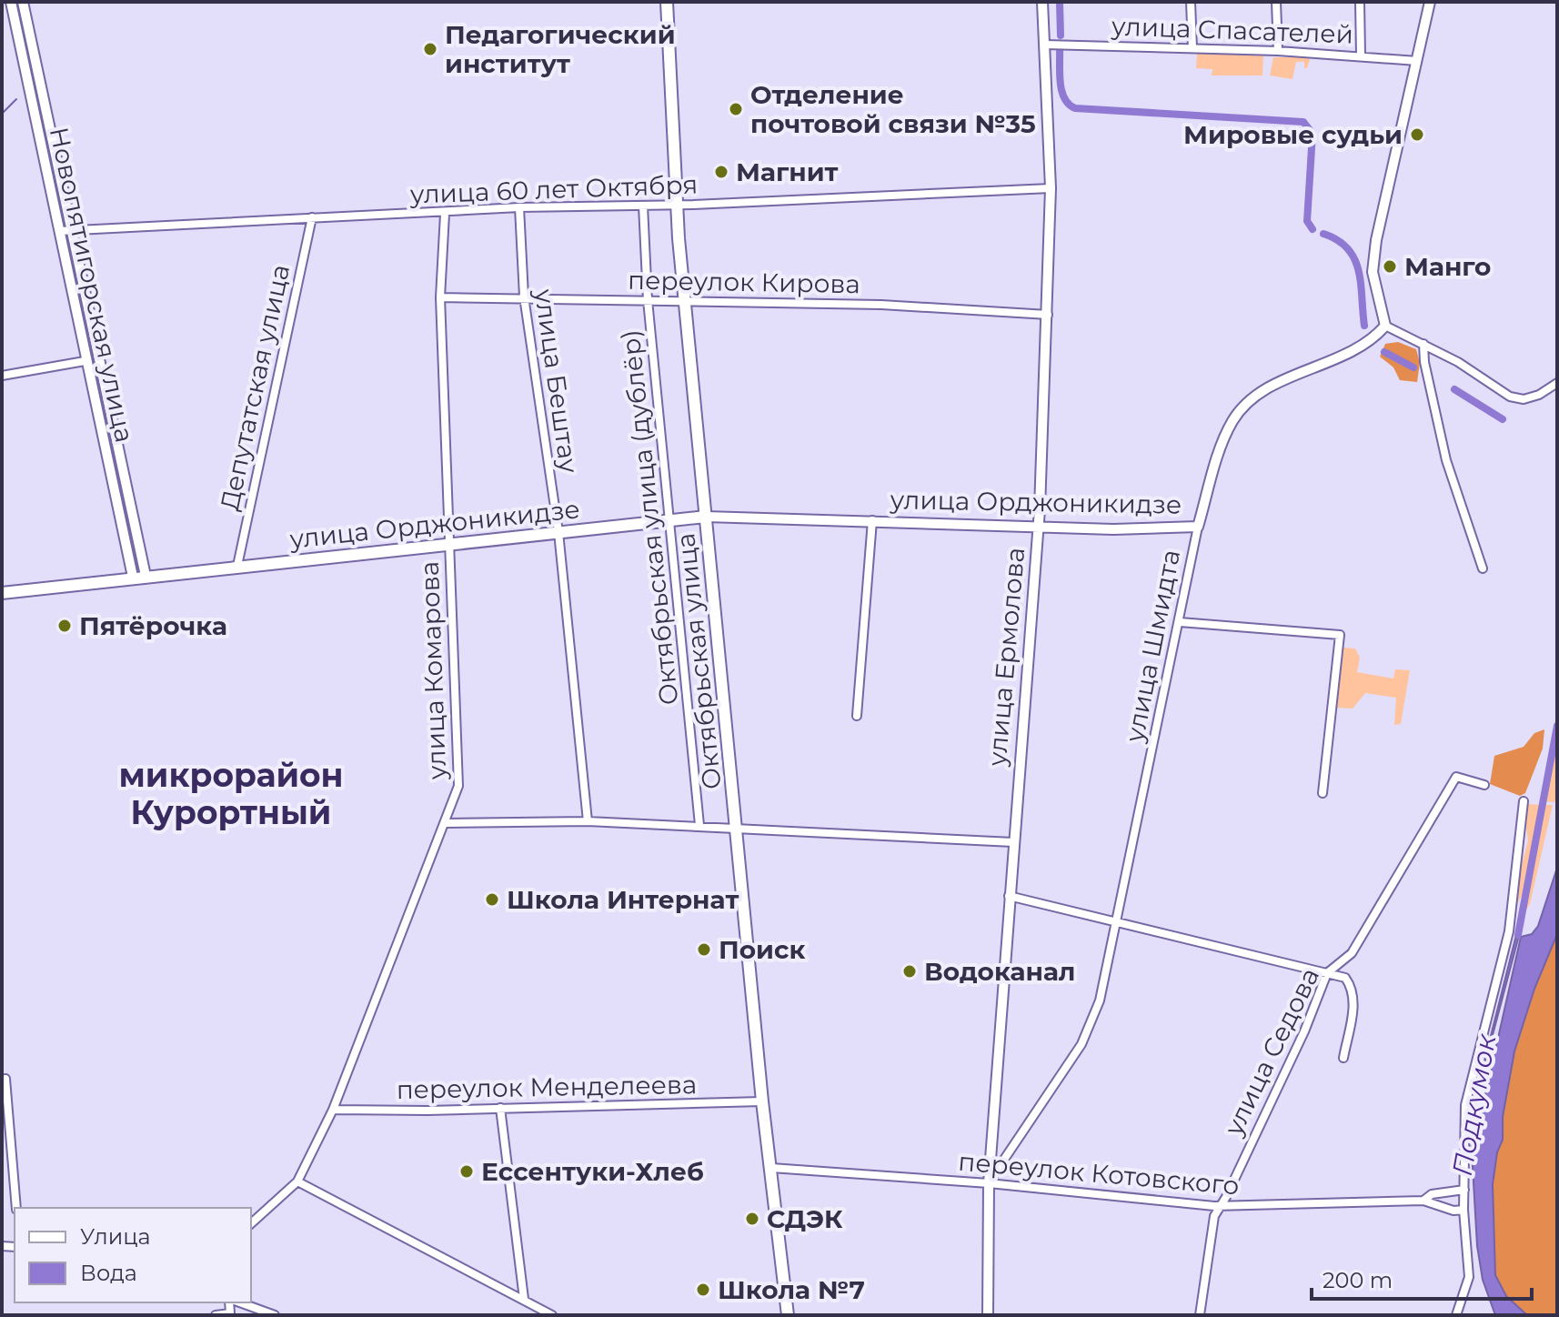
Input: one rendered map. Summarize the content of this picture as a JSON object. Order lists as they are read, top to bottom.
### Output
{
  "streets": {
    "main road": ["улица Орджоникидзе", "Октябрьская улица"],
    "street": [
      "улица Спасателей",
      "улица 60 лет Октября",
      "переулок Кирова",
      "Новопятигорская улица",
      "улица Бештау",
      "Депутатская улица",
      "Октябрьская улица (дублёр)",
      "улица Шмидта",
      "улица Ермолова",
      "улица Комарова",
      "улица Седова",
      "переулок Менделеева",
      "переулок Котовского"
    ]
  },
  "crossings": [
    ["улица Спасателей", "улица Ермолова"],
    ["улица 60 лет Октября", "Новопятигорская улица"],
    ["улица 60 лет Октября", "улица Бештау"],
    ["улица 60 лет Октября", "Депутатская улица"],
    ["улица 60 лет Октября", "Октябрьская улица (дублёр)"],
    ["улица 60 лет Октября", "улица Ермолова"],
    ["улица 60 лет Октября", "Октябрьская улица"],
    ["улица 60 лет Октября", "улица Комарова"],
    ["переулок Кирова", "улица Бештау"],
    ["переулок Кирова", "Октябрьская улица (дублёр)"],
    ["переулок Кирова", "улица Ермолова"],
    ["переулок Кирова", "Октябрьская улица"],
    ["переулок Кирова", "улица Комарова"],
    ["Новопятигорская улица", "улица Орджоникидзе"],
    ["улица Бештау", "улица Орджоникидзе"],
    ["Депутатская улица", "улица Орджоникидзе"],
    ["улица Орджоникидзе", "Октябрьская улица (дублёр)"],
    ["улица Орджоникидзе", "улица Шмидта"],
    ["улица Орджоникидзе", "улица Ермолова"],
    ["улица Орджоникидзе", "Октябрьская улица"],
    ["улица Орджоникидзе", "улица Комарова"],
    ["улица Шмидта", "улица Ермолова"],
    ["улица Шмидта", "переулок Котовского"],
    ["улица Ермолова", "переулок Котовского"],
    ["Октябрьская улица", "переулок Менделеева"],
    ["Октябрьская улица", "переулок Котовского"],
    ["улица Комарова", "переулок Менделеева"],
    ["улица Седова", "переулок Котовского"]
  ],
  "districts": ["микрорайон Курортный"],
  "water": ["Подкумок"],
  "places": [
    "Педагогический институт",
    "Отделение почтовой связи №35",
    "Мировые судьи",
    "Магнит",
    "Манго",
    "Пятёрочка",
    "Школа Интернат",
    "Поиск",
    "Водоканал",
    "Ессентуки-Хлеб",
    "СДЭК",
    "Школа №7"
  ],
  "legend": ["Улица", "Вода"],
  "scale_bar": "200 m"
}
